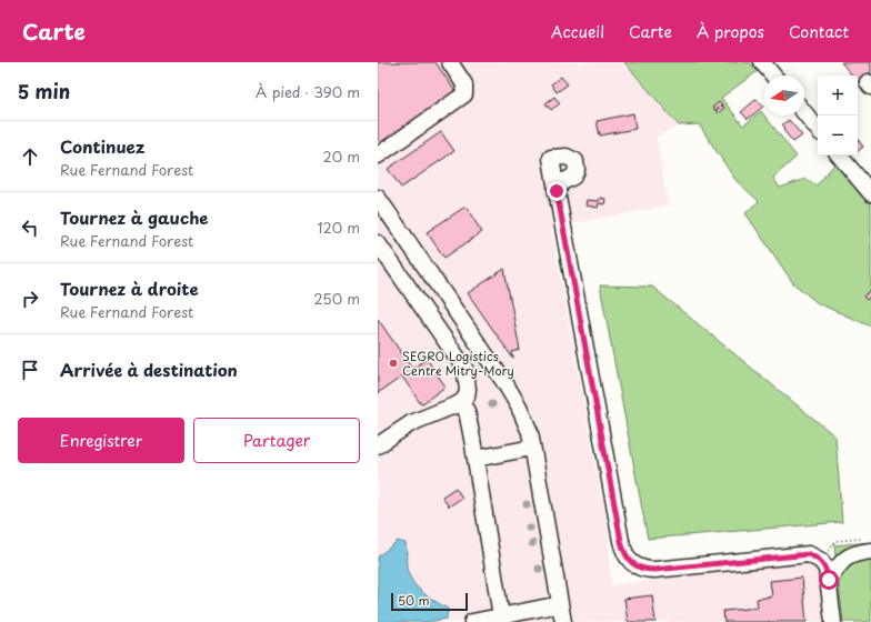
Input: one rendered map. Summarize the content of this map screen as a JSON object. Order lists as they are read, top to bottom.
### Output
{
  "places": ["SEGRO Logistics Centre Mitry-Mory"],
  "scale_bar": "50 m",
  "north": "left",
  "page": {
    "header": "Carte",
    "nav": [
      "Accueil",
      "Carte",
      "À propos",
      "Contact"
    ],
    "heading": ["5 min", "À pied · 390 m"],
    "map_buttons": ["+", "−"],
    "list": [
      ["Continuez", "Rue Fernand Forest", "20 m"],
      ["Tournez à gauche", "Rue Fernand Forest", "120 m"],
      ["Tournez à droite", "Rue Fernand Forest", "250 m"],
      "Arrivée à destination"
    ],
    "buttons": ["Enregistrer", "Partager"],
    "scale": "50 m"
  }
}
